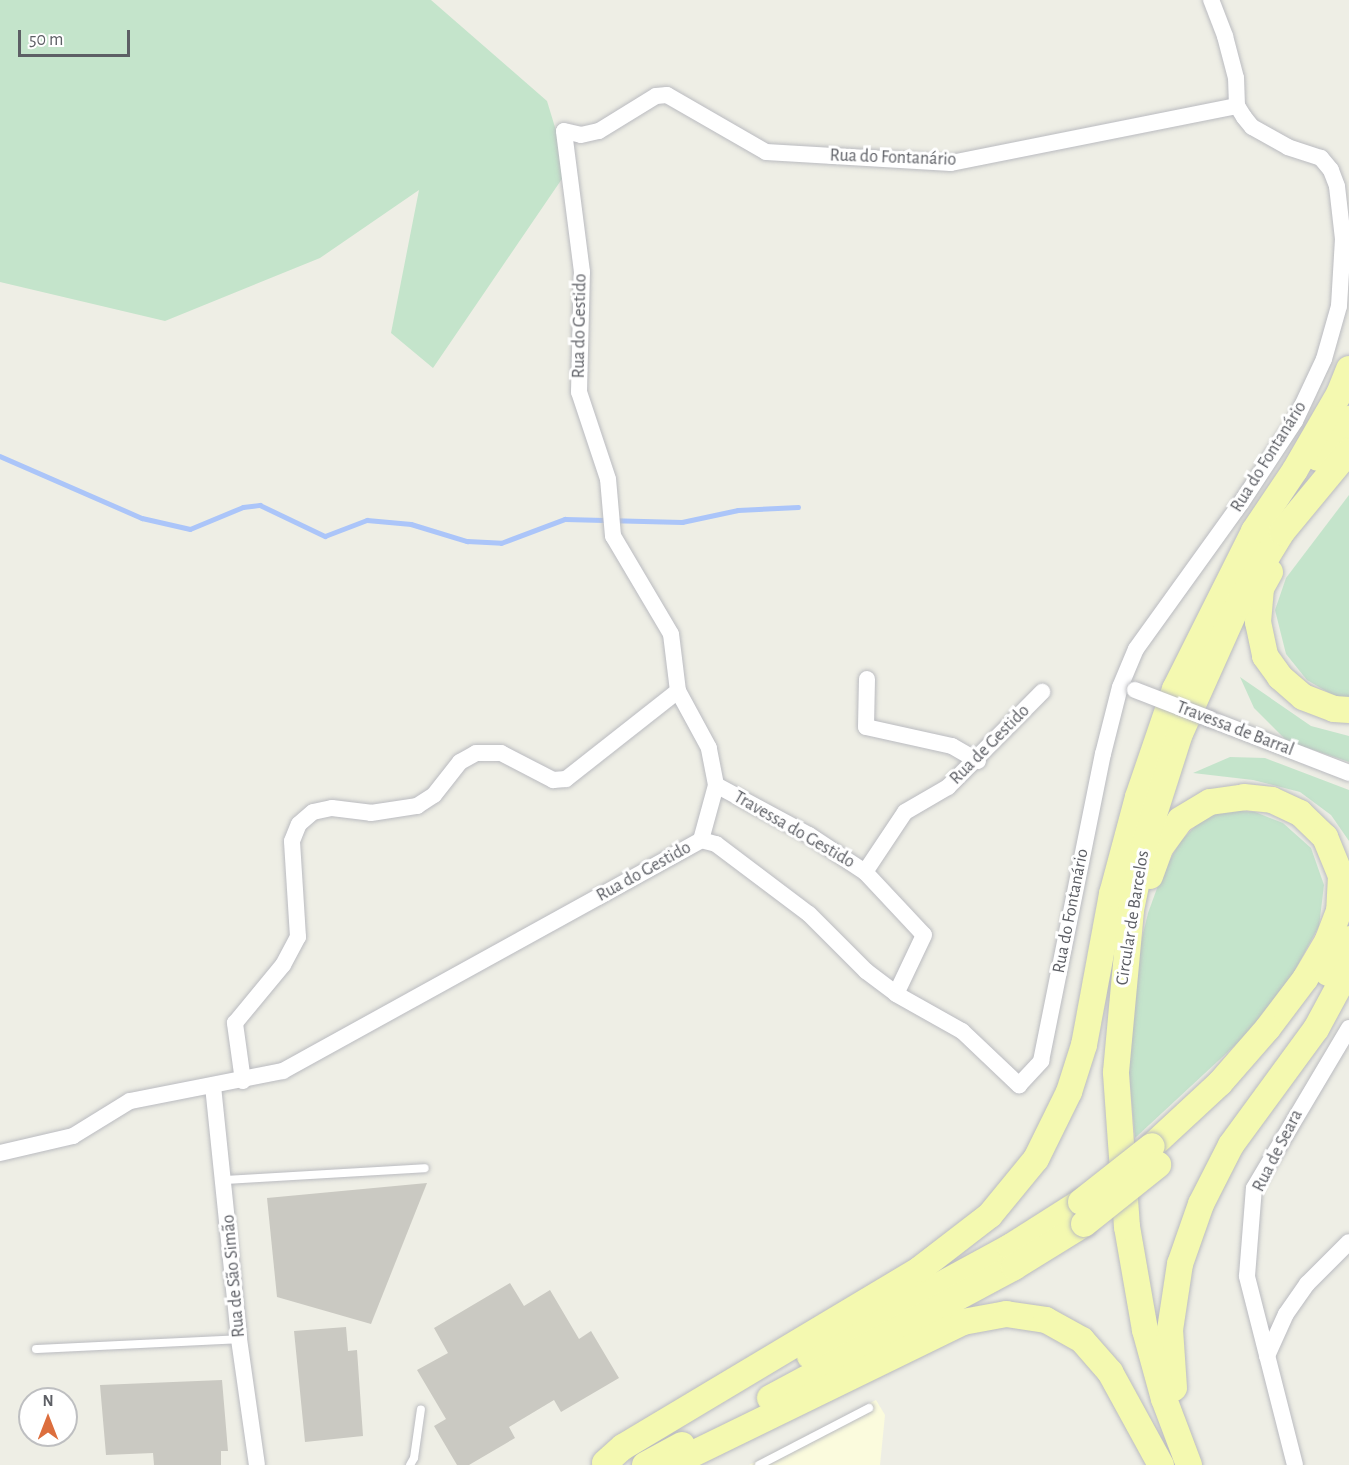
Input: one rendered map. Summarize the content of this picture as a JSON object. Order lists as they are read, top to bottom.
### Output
{
  "streets": {
    "main road": ["Circular de Barcelos"],
    "street": [
      "Rua do Fontanário",
      "Rua do Gestido",
      "Travessa de Barral",
      "Rua de Gestido",
      "Travessa do Gestido",
      "Rua de Seara",
      "Rua de São Simão"
    ]
  },
  "crossings": [
    ["Rua do Fontanário", "Rua do Gestido"],
    ["Rua do Fontanário", "Travessa de Barral"],
    ["Rua do Fontanário", "Travessa do Gestido"],
    ["Rua do Gestido", "Travessa do Gestido"],
    ["Rua do Gestido", "Rua de São Simão"],
    ["Rua de Gestido", "Travessa do Gestido"]
  ],
  "scale_bar": "50 m",
  "north": "top"
}
